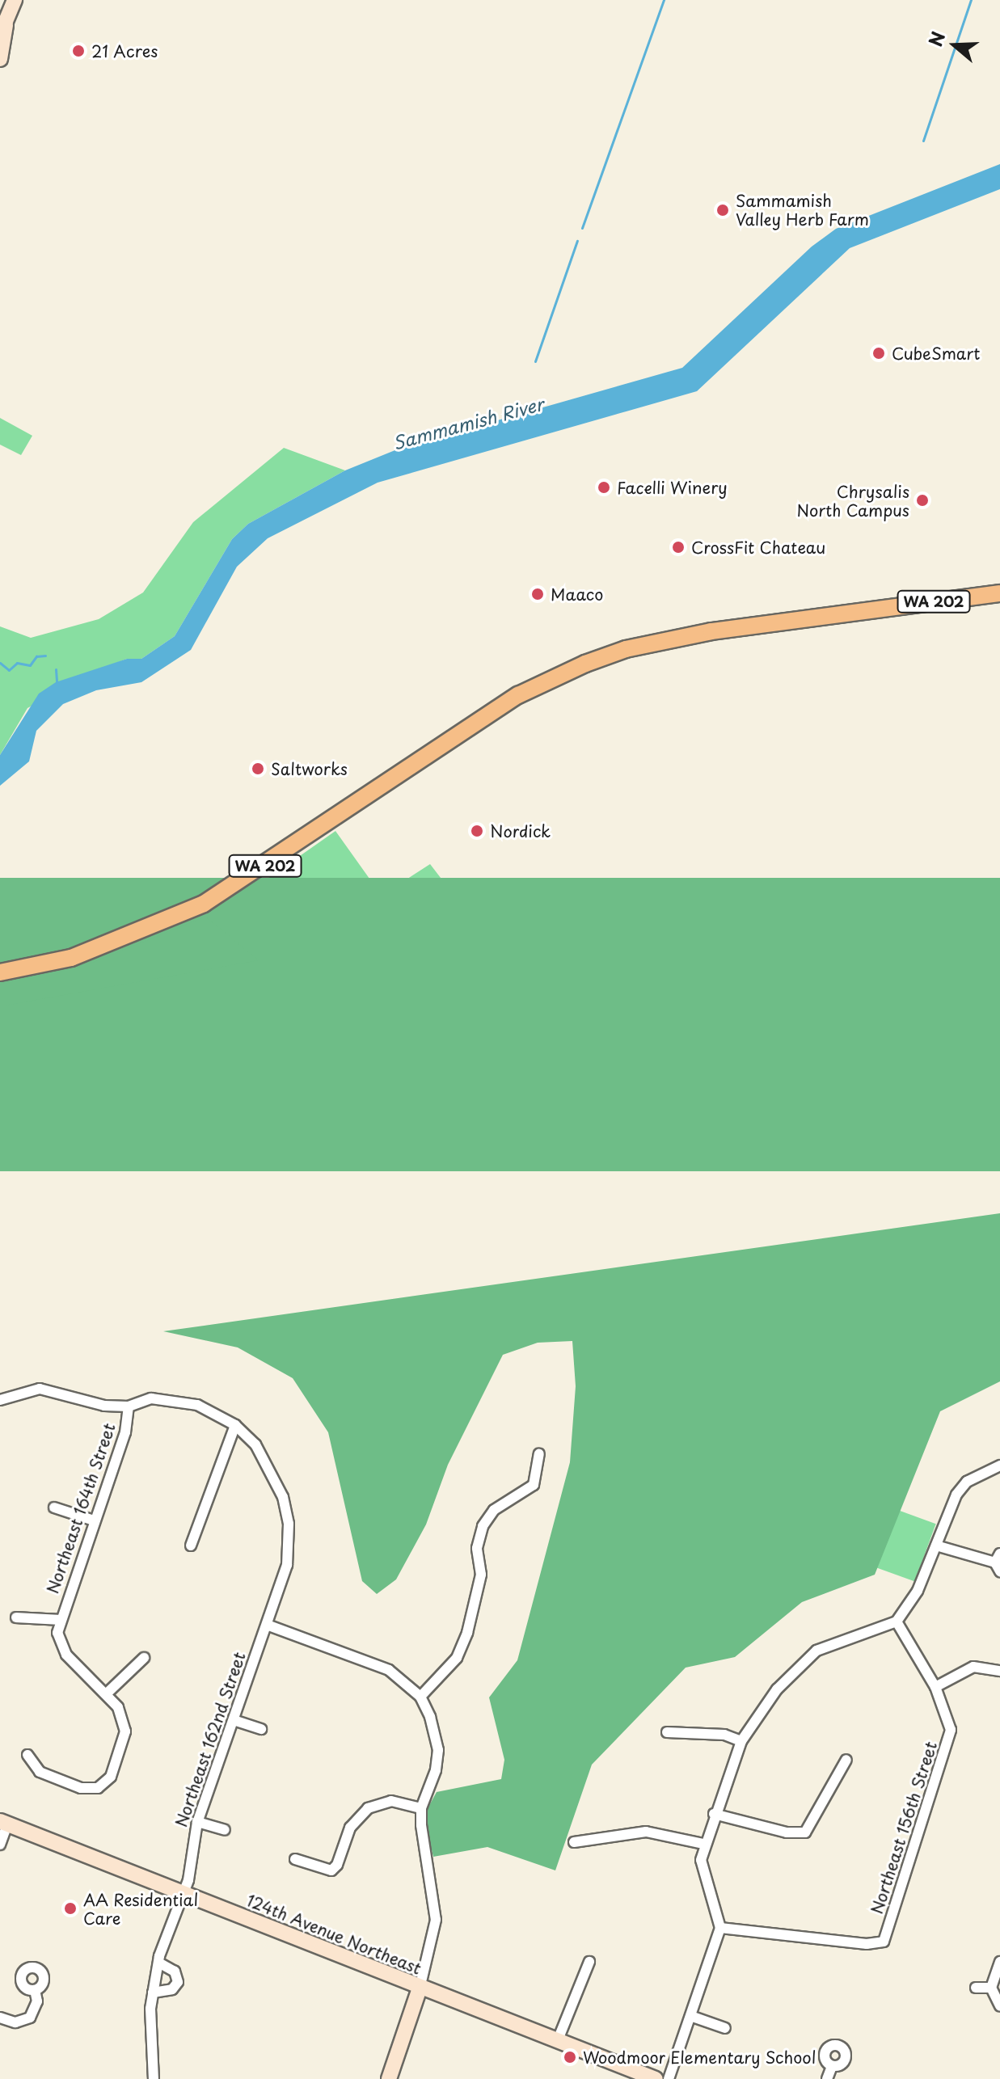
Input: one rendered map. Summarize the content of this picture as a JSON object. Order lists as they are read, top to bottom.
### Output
{
  "streets": {
    "main road": ["WA 202"],
    "street": [
      "Northeast 164th Street",
      "Northeast 162nd Street",
      "Northeast 156th Street",
      "124th Avenue Northeast"
    ]
  },
  "crossings": [
    ["Northeast 164th Street", "Northeast 162nd Street"],
    ["Northeast 162nd Street", "124th Avenue Northeast"]
  ],
  "water": ["Sammamish River"],
  "places": [
    "21 Acres",
    "Sammamish Valley Herb Farm",
    "CubeSmart",
    "Facelli Winery",
    "Chrysalis North Campus",
    "CrossFit Chateau",
    "Maaco",
    "Saltworks",
    "Nordick",
    "AA Residential Care",
    "Woodmoor Elementary School"
  ],
  "north": "left"
}
